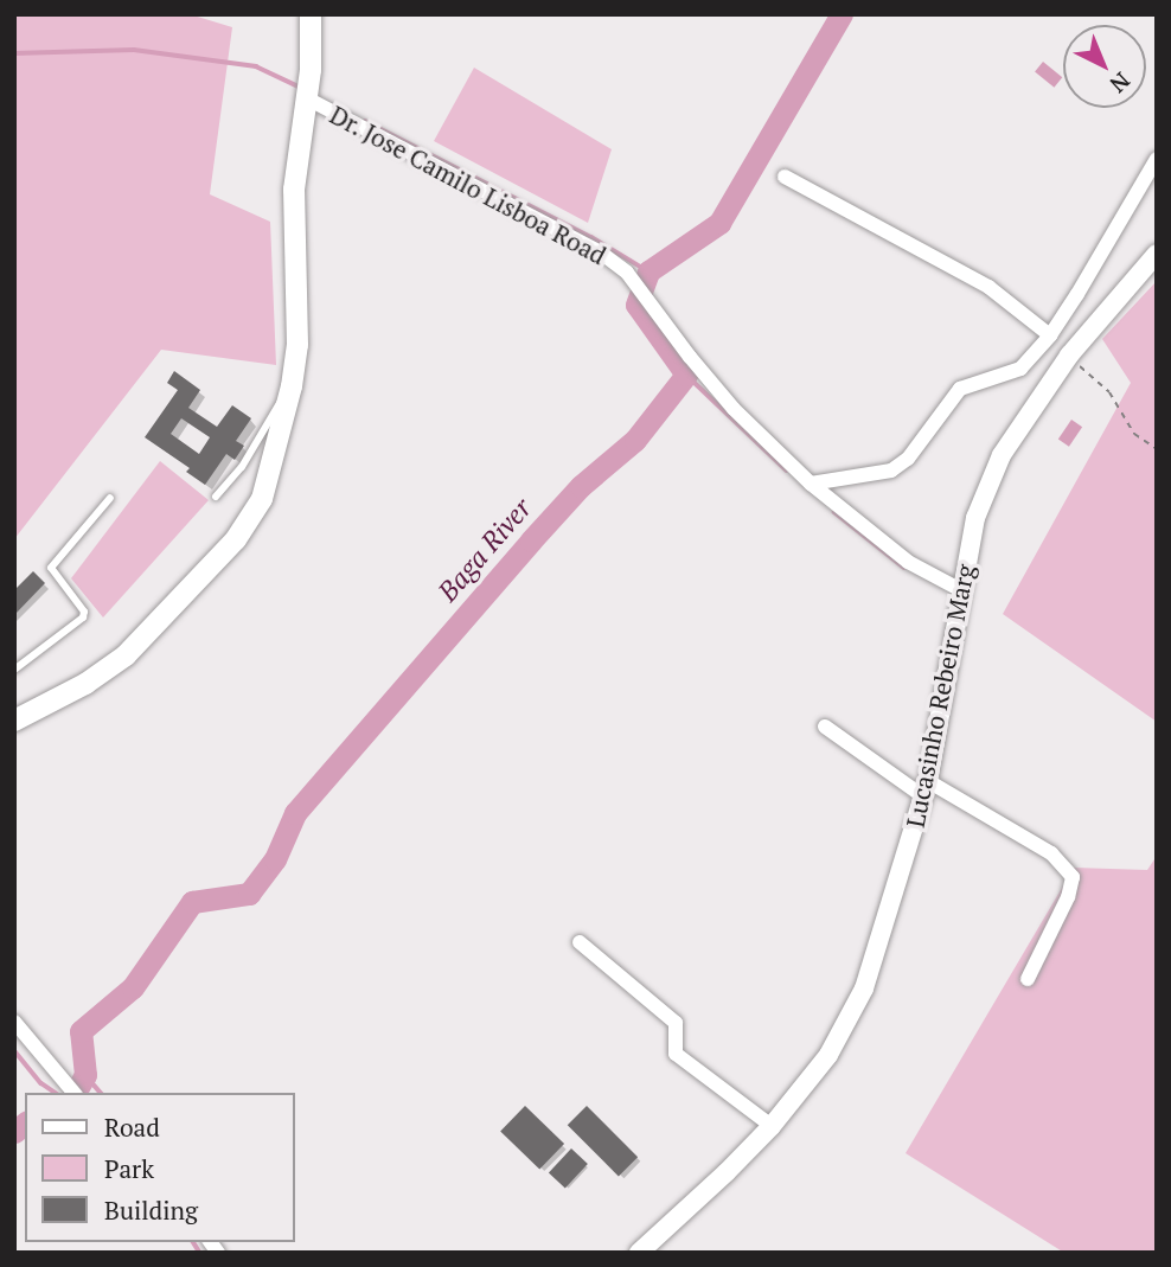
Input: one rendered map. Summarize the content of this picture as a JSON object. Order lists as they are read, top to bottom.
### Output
{
  "streets": {
    "street": ["Dr. Jose Camilo Lisboa Road", "Lucasinho Rebeiro Marg"]
  },
  "crossings": [
    ["Dr. Jose Camilo Lisboa Road", "Lucasinho Rebeiro Marg"]
  ],
  "water": ["Baga River"],
  "legend": ["Road", "Park", "Building"],
  "north": "bottom right"
}
